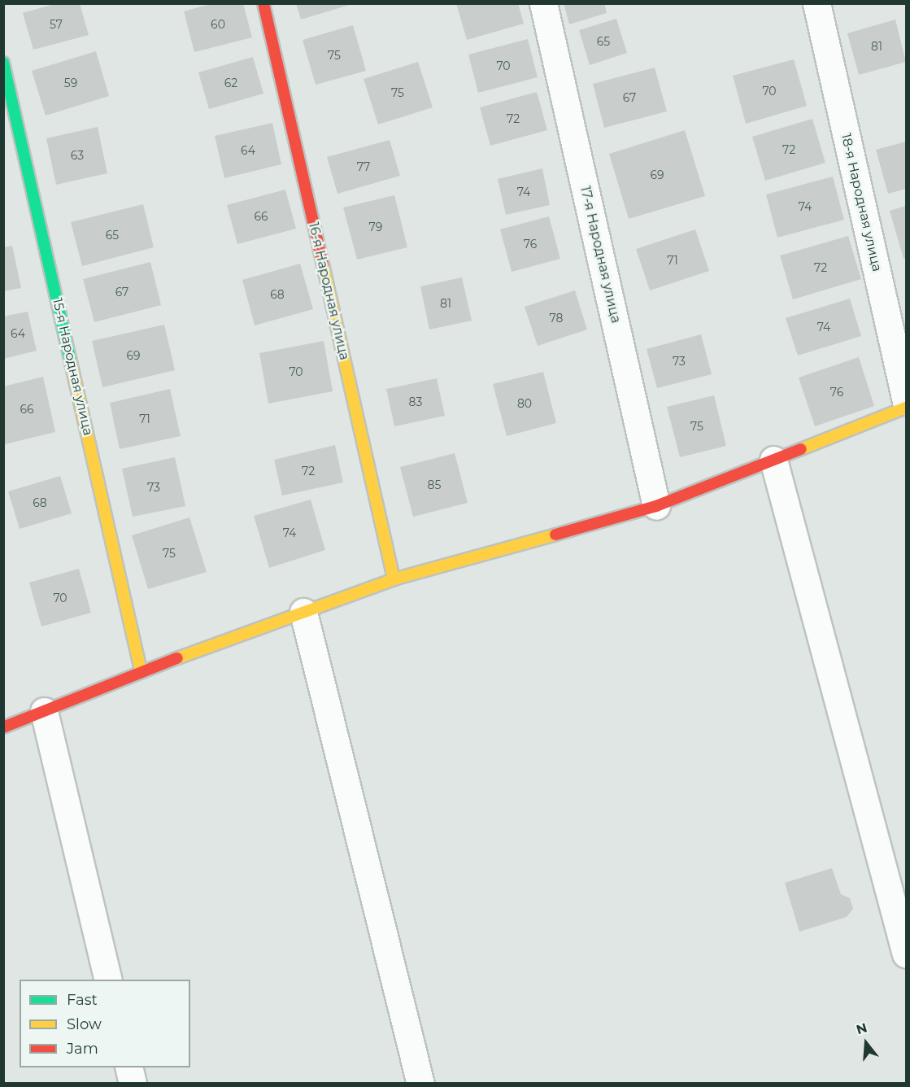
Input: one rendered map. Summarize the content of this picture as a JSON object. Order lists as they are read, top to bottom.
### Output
{
  "streets": {
    "street": [
      "18-я Народная улица",
      "17-я Народная улица",
      "16-я Народная улица",
      "15-я Народная улица"
    ]
  },
  "house_numbers": [
    "57",
    "60",
    "65",
    "81",
    "75",
    "70",
    "59",
    "62",
    "70",
    "75",
    "67",
    "72",
    "72",
    "64",
    "63",
    "77",
    "69",
    "74",
    "74",
    "66",
    "79",
    "65",
    "76",
    "71",
    "72",
    "67",
    "68",
    "81",
    "78",
    "74",
    "64",
    "69",
    "73",
    "70",
    "76",
    "83",
    "80",
    "66",
    "71",
    "75",
    "72",
    "85",
    "73",
    "68",
    "74",
    "75",
    "70"
  ],
  "legend": ["Fast", "Slow", "Jam"],
  "north": "top"
}
